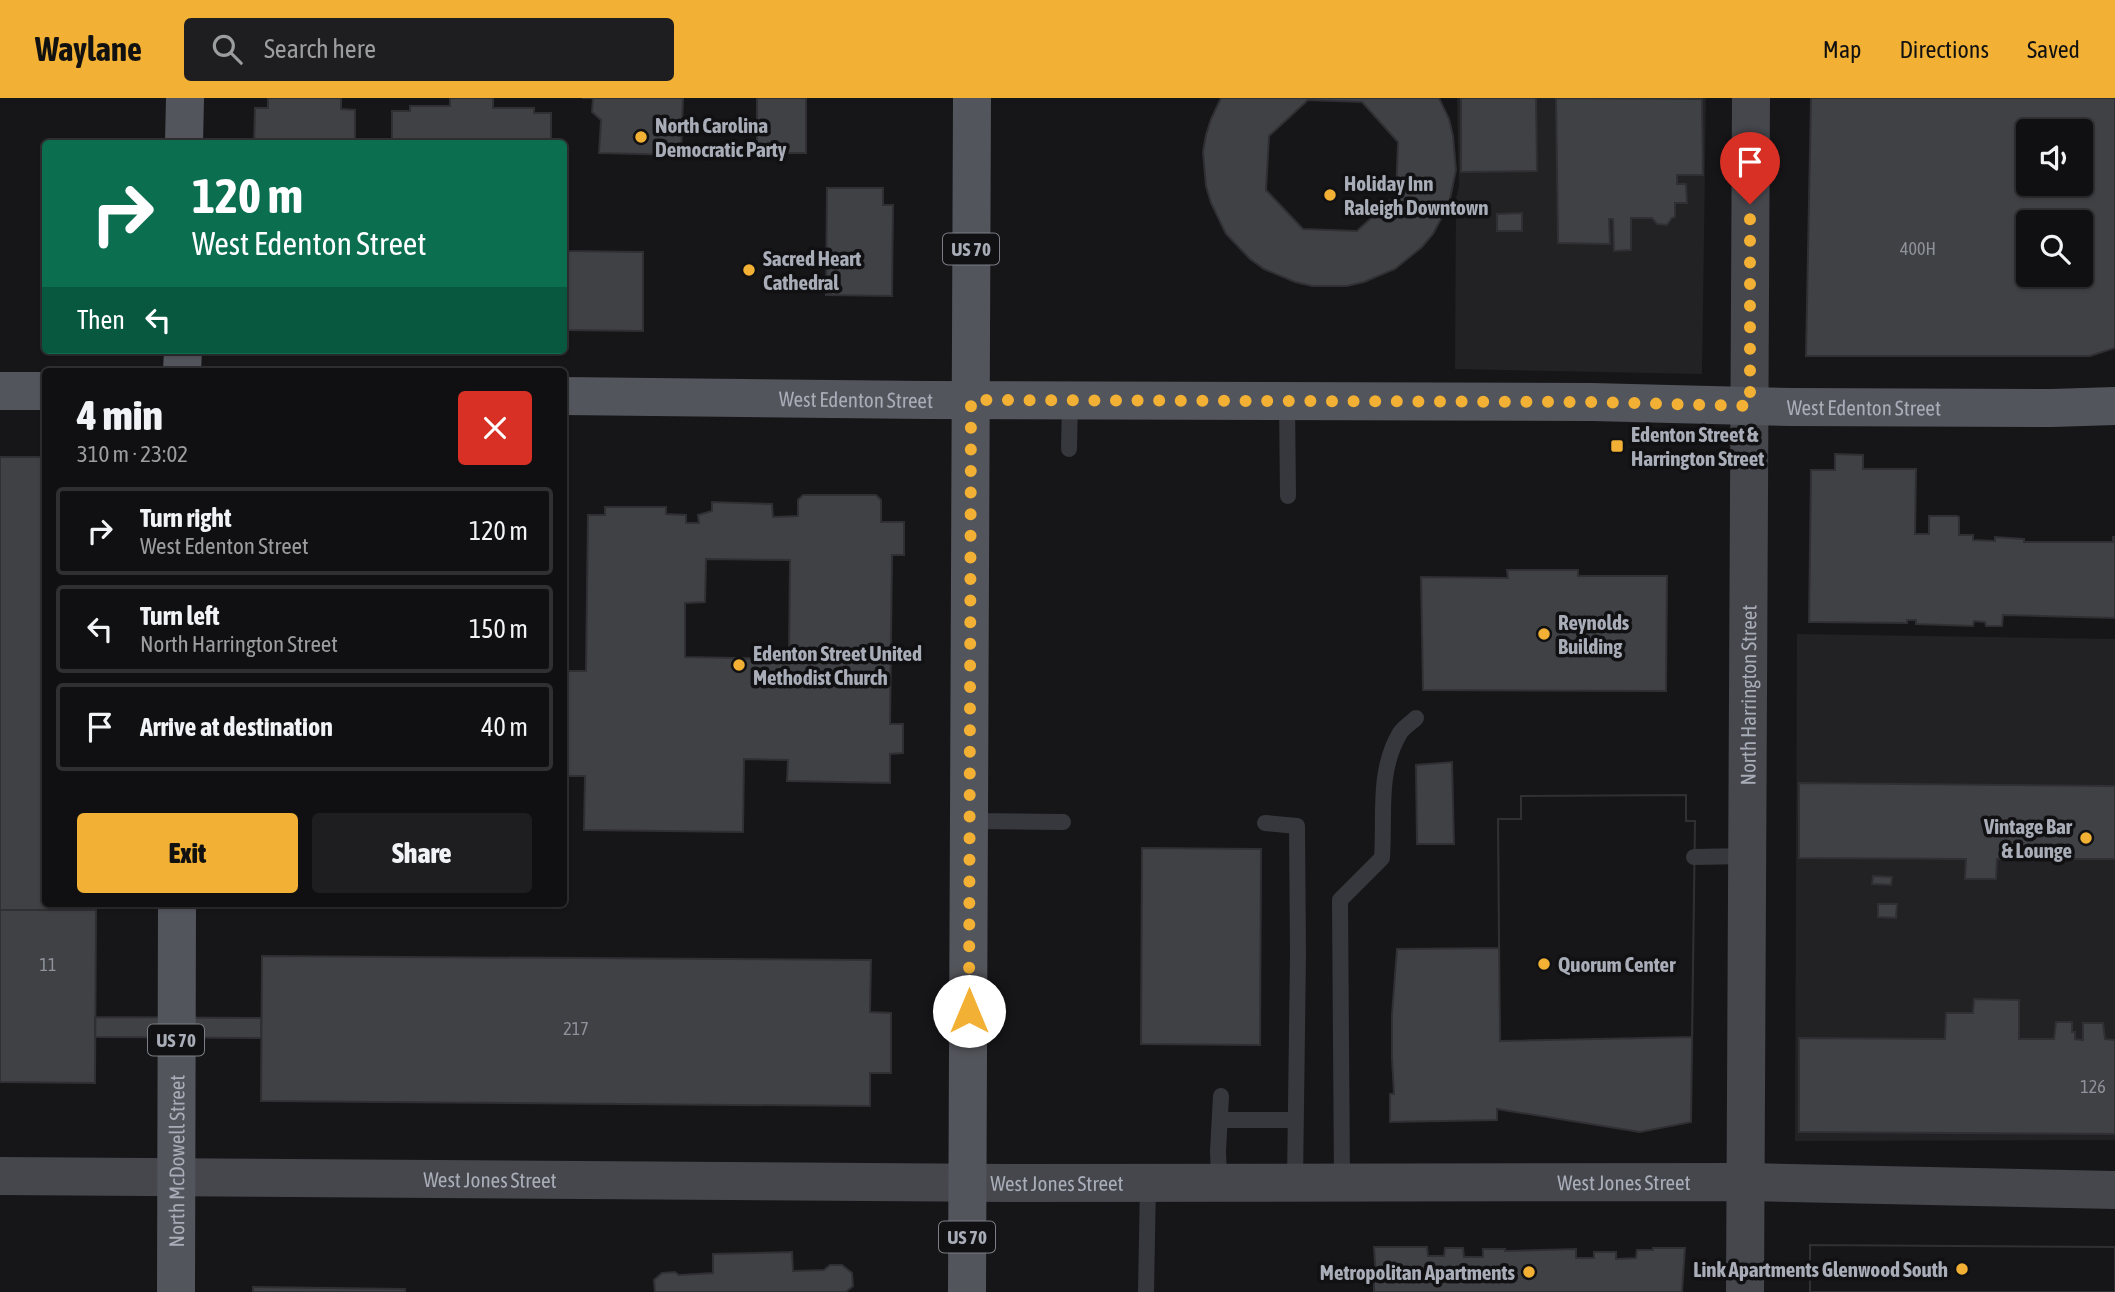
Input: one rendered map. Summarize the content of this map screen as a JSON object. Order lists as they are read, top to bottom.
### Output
{
  "streets": {
    "main road": ["US 70", "West Edenton Street", "North McDowell Street"],
    "street": ["North Harrington Street", "West Jones Street"]
  },
  "crossings": [
    ["US 70", "West Edenton Street"],
    ["US 70", "West Jones Street"],
    ["West Edenton Street", "North Harrington Street"],
    ["North Harrington Street", "West Jones Street"],
    ["North McDowell Street", "West Jones Street"]
  ],
  "places": {
    "other": [
      "North Carolina Democratic Party",
      "Holiday Inn Raleigh Downtown",
      "Sacred Heart Cathedral",
      "Reynolds Building",
      "Edenton Street United Methodist Church",
      "Vintage Bar & Lounge",
      "Quorum Center",
      "Link Apartments Glenwood South",
      "Metropolitan Apartments"
    ],
    "transit": ["Edenton Street & Harrington Street"]
  },
  "house_numbers": [
    "400H",
    "11",
    "217",
    "126"
  ],
  "page": {
    "header": "Waylane",
    "search": "Search here",
    "nav": ["Map", "Directions", "Saved"],
    "turn": ["120 m", "West Edenton Street"],
    "then": "Then",
    "heading": ["4 min", "310 m · 23:02"],
    "list": [
      {
        "name": "Turn right",
        "note": "West Edenton Street",
        "value": "120 m"
      },
      {
        "name": "Turn left",
        "note": "North Harrington Street",
        "value": "150 m"
      },
      {
        "name": "Arrive at destination",
        "value": "40 m"
      }
    ],
    "buttons": ["Exit", "Share"]
  }
}
